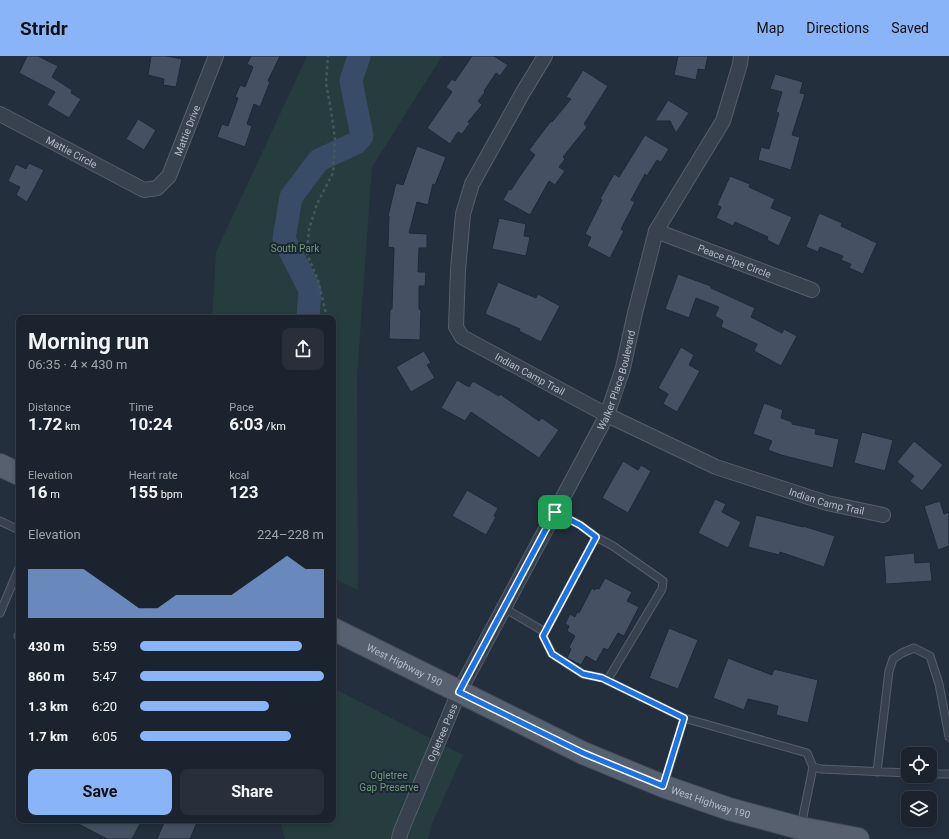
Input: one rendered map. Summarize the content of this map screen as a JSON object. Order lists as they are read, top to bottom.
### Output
{
  "streets": {
    "main road": ["West Highway 190"],
    "street": [
      "Mattie Drive",
      "Mattie Circle",
      "Peace Pipe Circle",
      "Indian Camp Trail",
      "Walker Place Boulevard",
      "Ogletree Pass"
    ]
  },
  "crossings": [
    ["Mattie Drive", "Mattie Circle"],
    ["Peace Pipe Circle", "Walker Place Boulevard"],
    ["Indian Camp Trail", "Walker Place Boulevard"],
    ["Walker Place Boulevard", "West Highway 190"],
    ["Walker Place Boulevard", "Ogletree Pass"],
    ["West Highway 190", "Ogletree Pass"]
  ],
  "parks": ["South Park", "Ogletree Gap Preserve"],
  "page": {
    "header": "Stridr",
    "nav": ["Map", "Directions", "Saved"],
    "heading": ["Morning run", "06:35 · 4 × 430 m"],
    "stats": [
      ["Distance", "1.72 km"],
      ["Time", "10:24"],
      ["Pace", "6:03 /km"],
      ["Elevation", "16 m"],
      ["Heart rate", "155 bpm"],
      ["kcal", "123"]
    ],
    "chart": ["Elevation", "224–228 m"],
    "list": [
      {
        "name": "430 m",
        "note": "5:59"
      },
      {
        "name": "860 m",
        "note": "5:47"
      },
      {
        "name": "1.3 km",
        "note": "6:20"
      },
      {
        "name": "1.7 km",
        "note": "6:05"
      }
    ],
    "buttons": ["Save", "Share"]
  }
}
